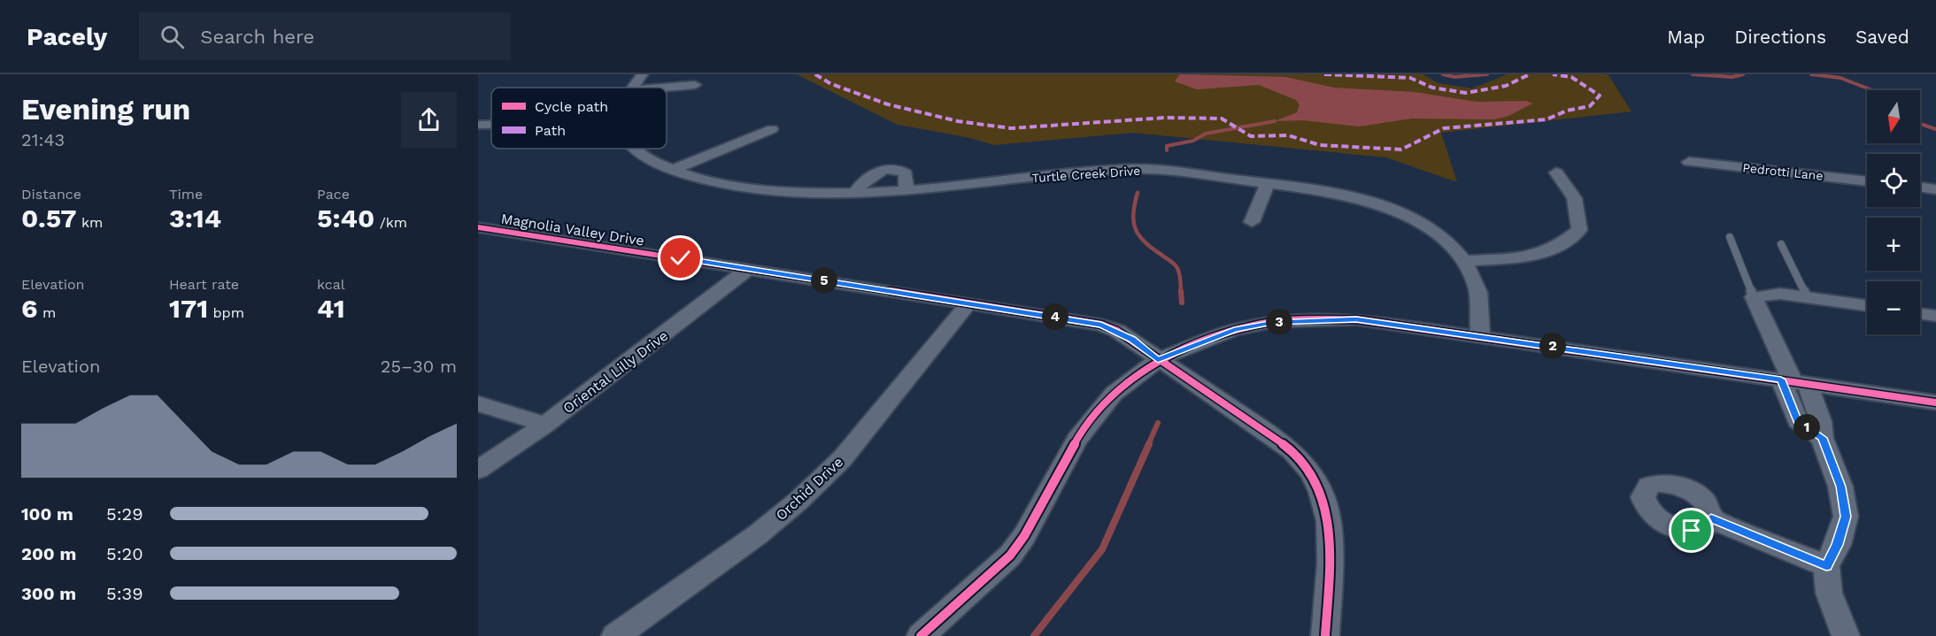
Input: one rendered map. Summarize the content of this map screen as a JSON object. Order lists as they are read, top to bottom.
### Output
{
  "streets": {
    "street": [
      "Pedrotti Lane",
      "Turtle Creek Drive",
      "Magnolia Valley Drive",
      "Oriental Lilly Drive",
      "Orchid Drive"
    ]
  },
  "crossings": [
    ["Magnolia Valley Drive", "Oriental Lilly Drive"],
    ["Magnolia Valley Drive", "Orchid Drive"]
  ],
  "legend": ["Cycle path", "Path"],
  "north": "bottom",
  "page": {
    "header": "Pacely",
    "search": "Search here",
    "nav": ["Map", "Directions", "Saved"],
    "heading": ["Evening run", "21:43"],
    "map_buttons": ["+", "−"],
    "stats": [
      ["Distance", "0.57 km"],
      ["Time", "3:14"],
      ["Pace", "5:40 /km"],
      ["Elevation", "6 m"],
      ["Heart rate", "171 bpm"],
      ["kcal", "41"]
    ],
    "pins": [
      "5",
      "4",
      "3",
      "2",
      "1"
    ],
    "chart": ["Elevation", "25–30 m"],
    "list": [
      {
        "name": "100 m",
        "note": "5:29"
      },
      {
        "name": "200 m",
        "note": "5:20"
      },
      {
        "name": "300 m",
        "note": "5:39"
      }
    ]
  }
}
